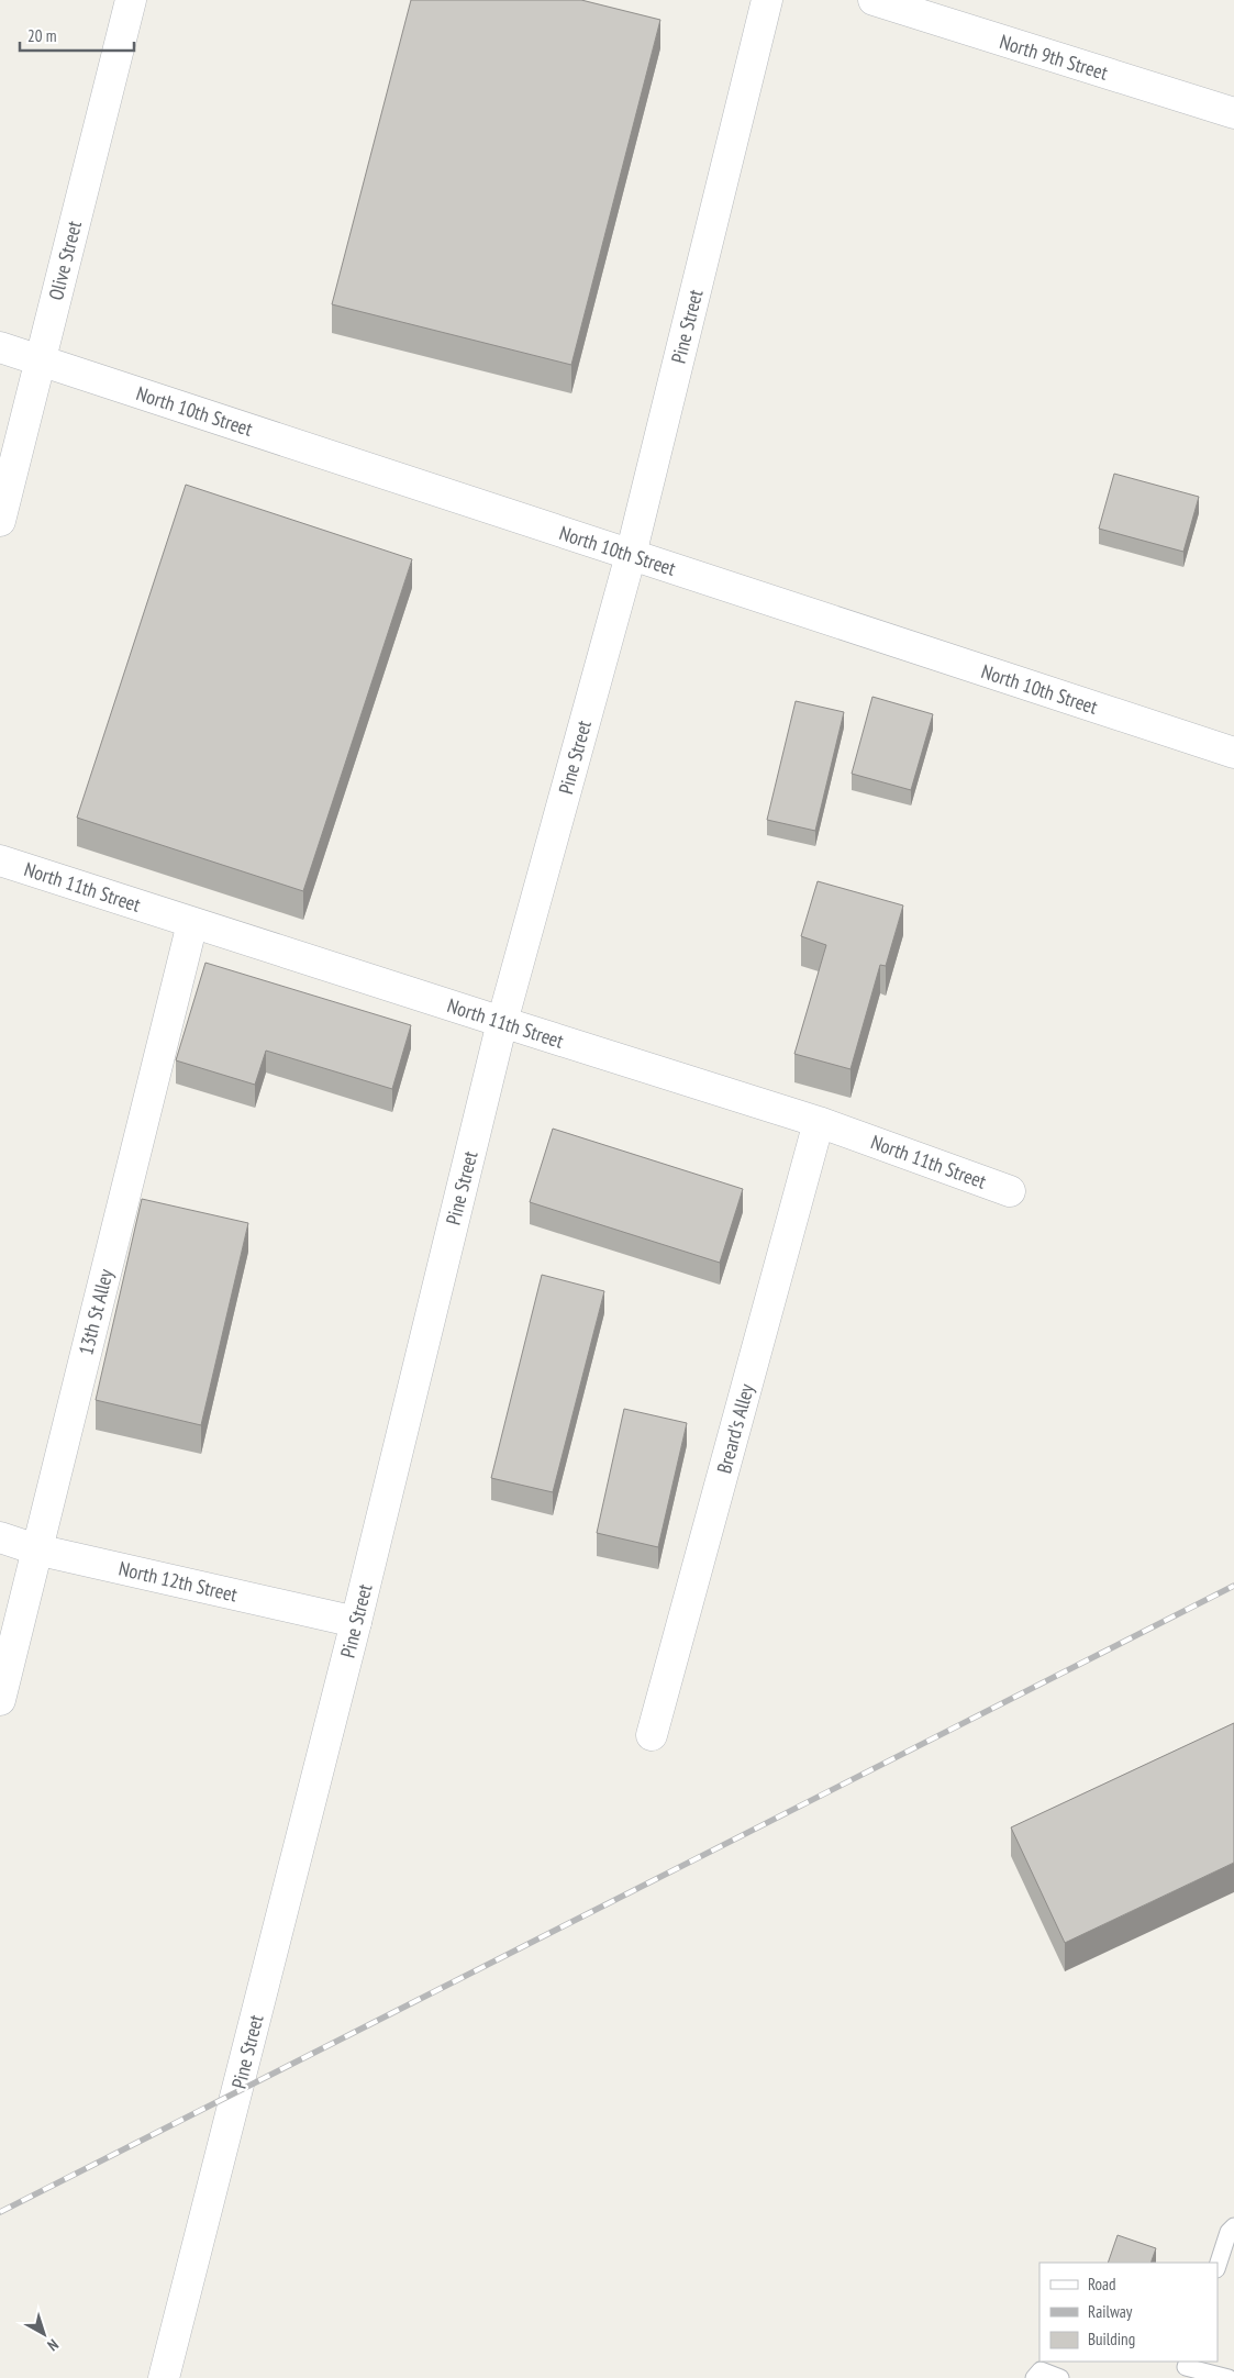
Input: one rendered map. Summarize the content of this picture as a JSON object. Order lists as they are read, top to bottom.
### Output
{
  "streets": {
    "street": [
      "North 9th Street",
      "Olive Street",
      "Pine Street",
      "North 10th Street",
      "North 11th Street",
      "13th St Alley",
      "Breard's Alley",
      "North 12th Street"
    ]
  },
  "crossings": [
    ["Olive Street", "North 10th Street"],
    ["Pine Street", "North 10th Street"],
    ["Pine Street", "North 11th Street"],
    ["Pine Street", "North 12th Street"],
    ["North 11th Street", "13th St Alley"],
    ["North 11th Street", "Breard's Alley"],
    ["13th St Alley", "North 12th Street"]
  ],
  "legend": ["Road", "Railway", "Building"],
  "scale_bar": "20 m",
  "north": "bottom right"
}
